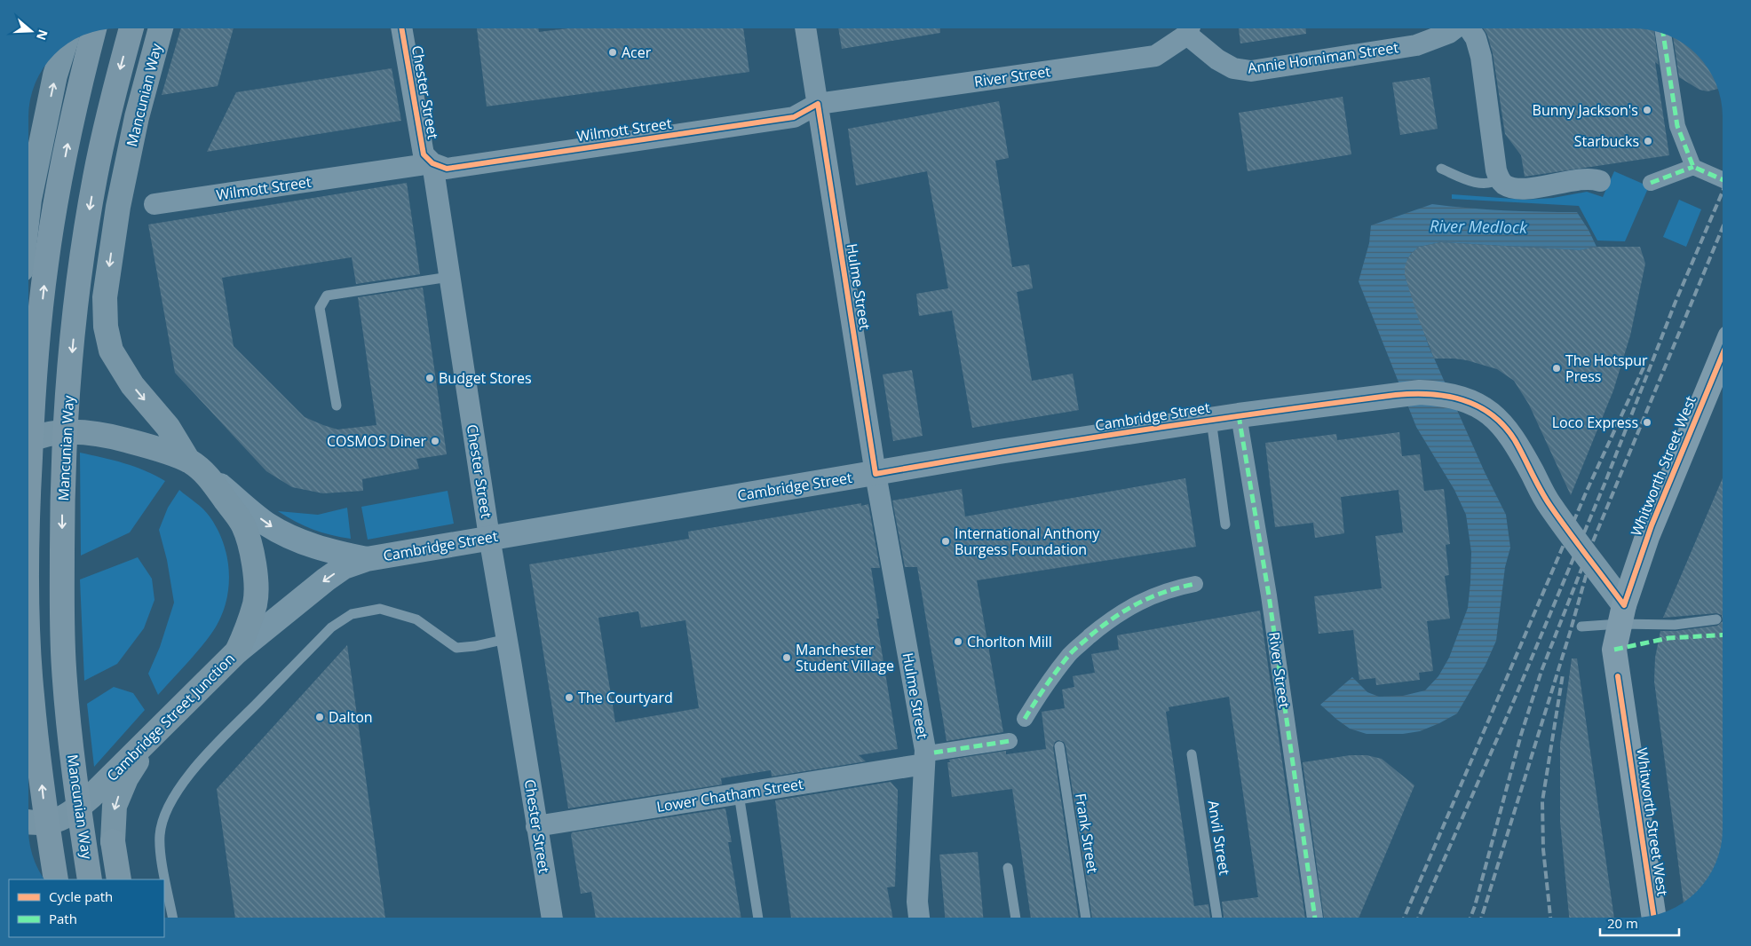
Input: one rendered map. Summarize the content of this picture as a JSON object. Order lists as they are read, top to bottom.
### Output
{
  "streets": {
    "highway": ["Mancunian Way", "Cambridge Street Junction"],
    "main road": ["Whitworth Street West"],
    "street": [
      "Annie Horniman Street",
      "River Street",
      "Chester Street",
      "Wilmott Street",
      "Hulme Street",
      "Cambridge Street",
      "Lower Chatham Street"
    ],
    "lane": ["Frank Street", "Anvil Street"]
  },
  "crossings": [
    ["River Street", "Wilmott Street"],
    ["River Street", "Hulme Street"],
    ["River Street", "Cambridge Street"],
    ["Chester Street", "Wilmott Street"],
    ["Chester Street", "Cambridge Street"],
    ["Chester Street", "Lower Chatham Street"],
    ["Mancunian Way", "Cambridge Street Junction"],
    ["Wilmott Street", "Hulme Street"],
    ["Hulme Street", "Cambridge Street"],
    ["Hulme Street", "Lower Chatham Street"],
    ["Cambridge Street", "Whitworth Street West"],
    ["Cambridge Street", "Cambridge Street Junction"]
  ],
  "water": ["River Medlock"],
  "places": [
    "Acer",
    "Bunny Jackson's",
    "Starbucks",
    "The Hotspur Press",
    "Budget Stores",
    "Loco Express",
    "COSMOS Diner",
    "International Anthony Burgess Foundation",
    "Chorlton Mill",
    "Manchester Student Village",
    "The Courtyard",
    "Dalton"
  ],
  "legend": ["Cycle path", "Path"],
  "scale_bar": "20 m",
  "north": "right"
}
